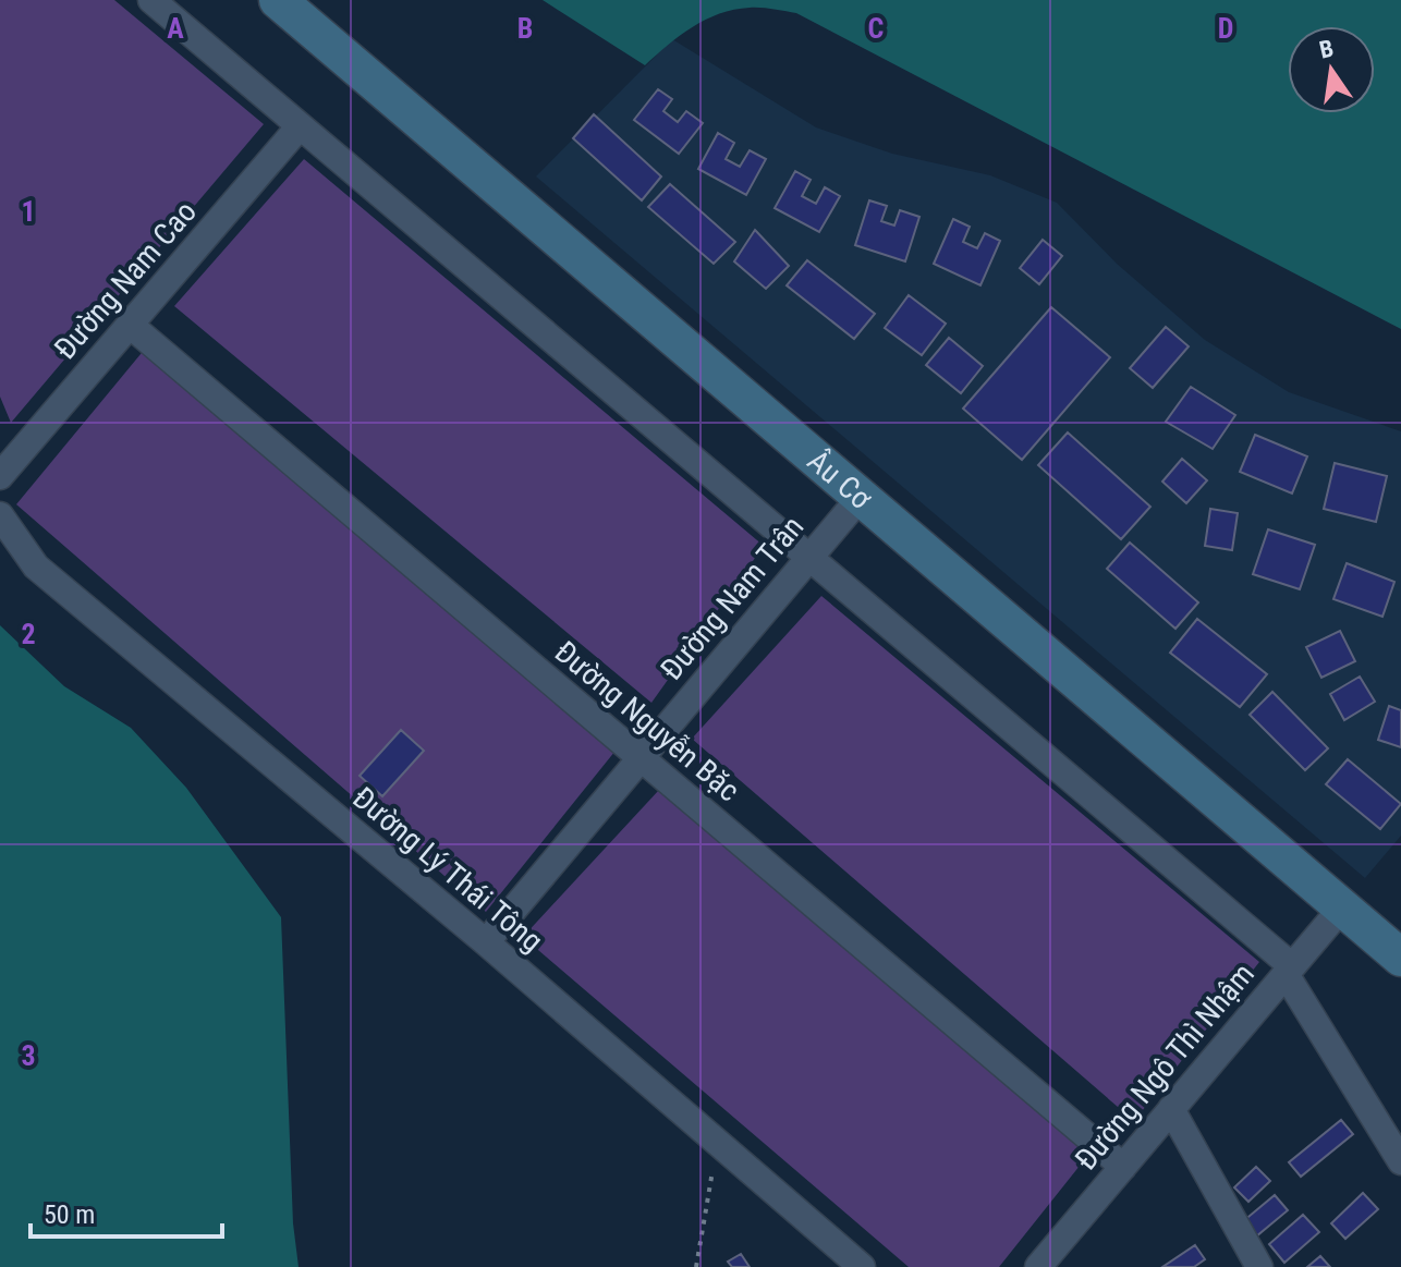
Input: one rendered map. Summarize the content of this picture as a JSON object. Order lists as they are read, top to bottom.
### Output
{
  "streets": {
    "main road": ["Âu Cơ"],
    "street": [
      "Đường Nam Cao",
      "Đường Nam Trân",
      "Đường Nguyễn Bặc",
      "Đường Lý Thái Tông",
      "Đường Ngô Thì Nhậm"
    ]
  },
  "crossings": [
    ["Đường Nam Cao", "Đường Nguyễn Bặc"],
    ["Âu Cơ", "Đường Nam Trân"],
    ["Âu Cơ", "Đường Ngô Thì Nhậm"],
    ["Đường Nam Trân", "Đường Nguyễn Bặc"],
    ["Đường Nam Trân", "Đường Lý Thái Tông"],
    ["Đường Nguyễn Bặc", "Đường Ngô Thì Nhậm"]
  ],
  "scale_bar": "50 m",
  "north": "top",
  "grid": {
    "columns": [
      "A",
      "B",
      "C",
      "D"
    ],
    "rows": ["1", "2", "3"]
  }
}
